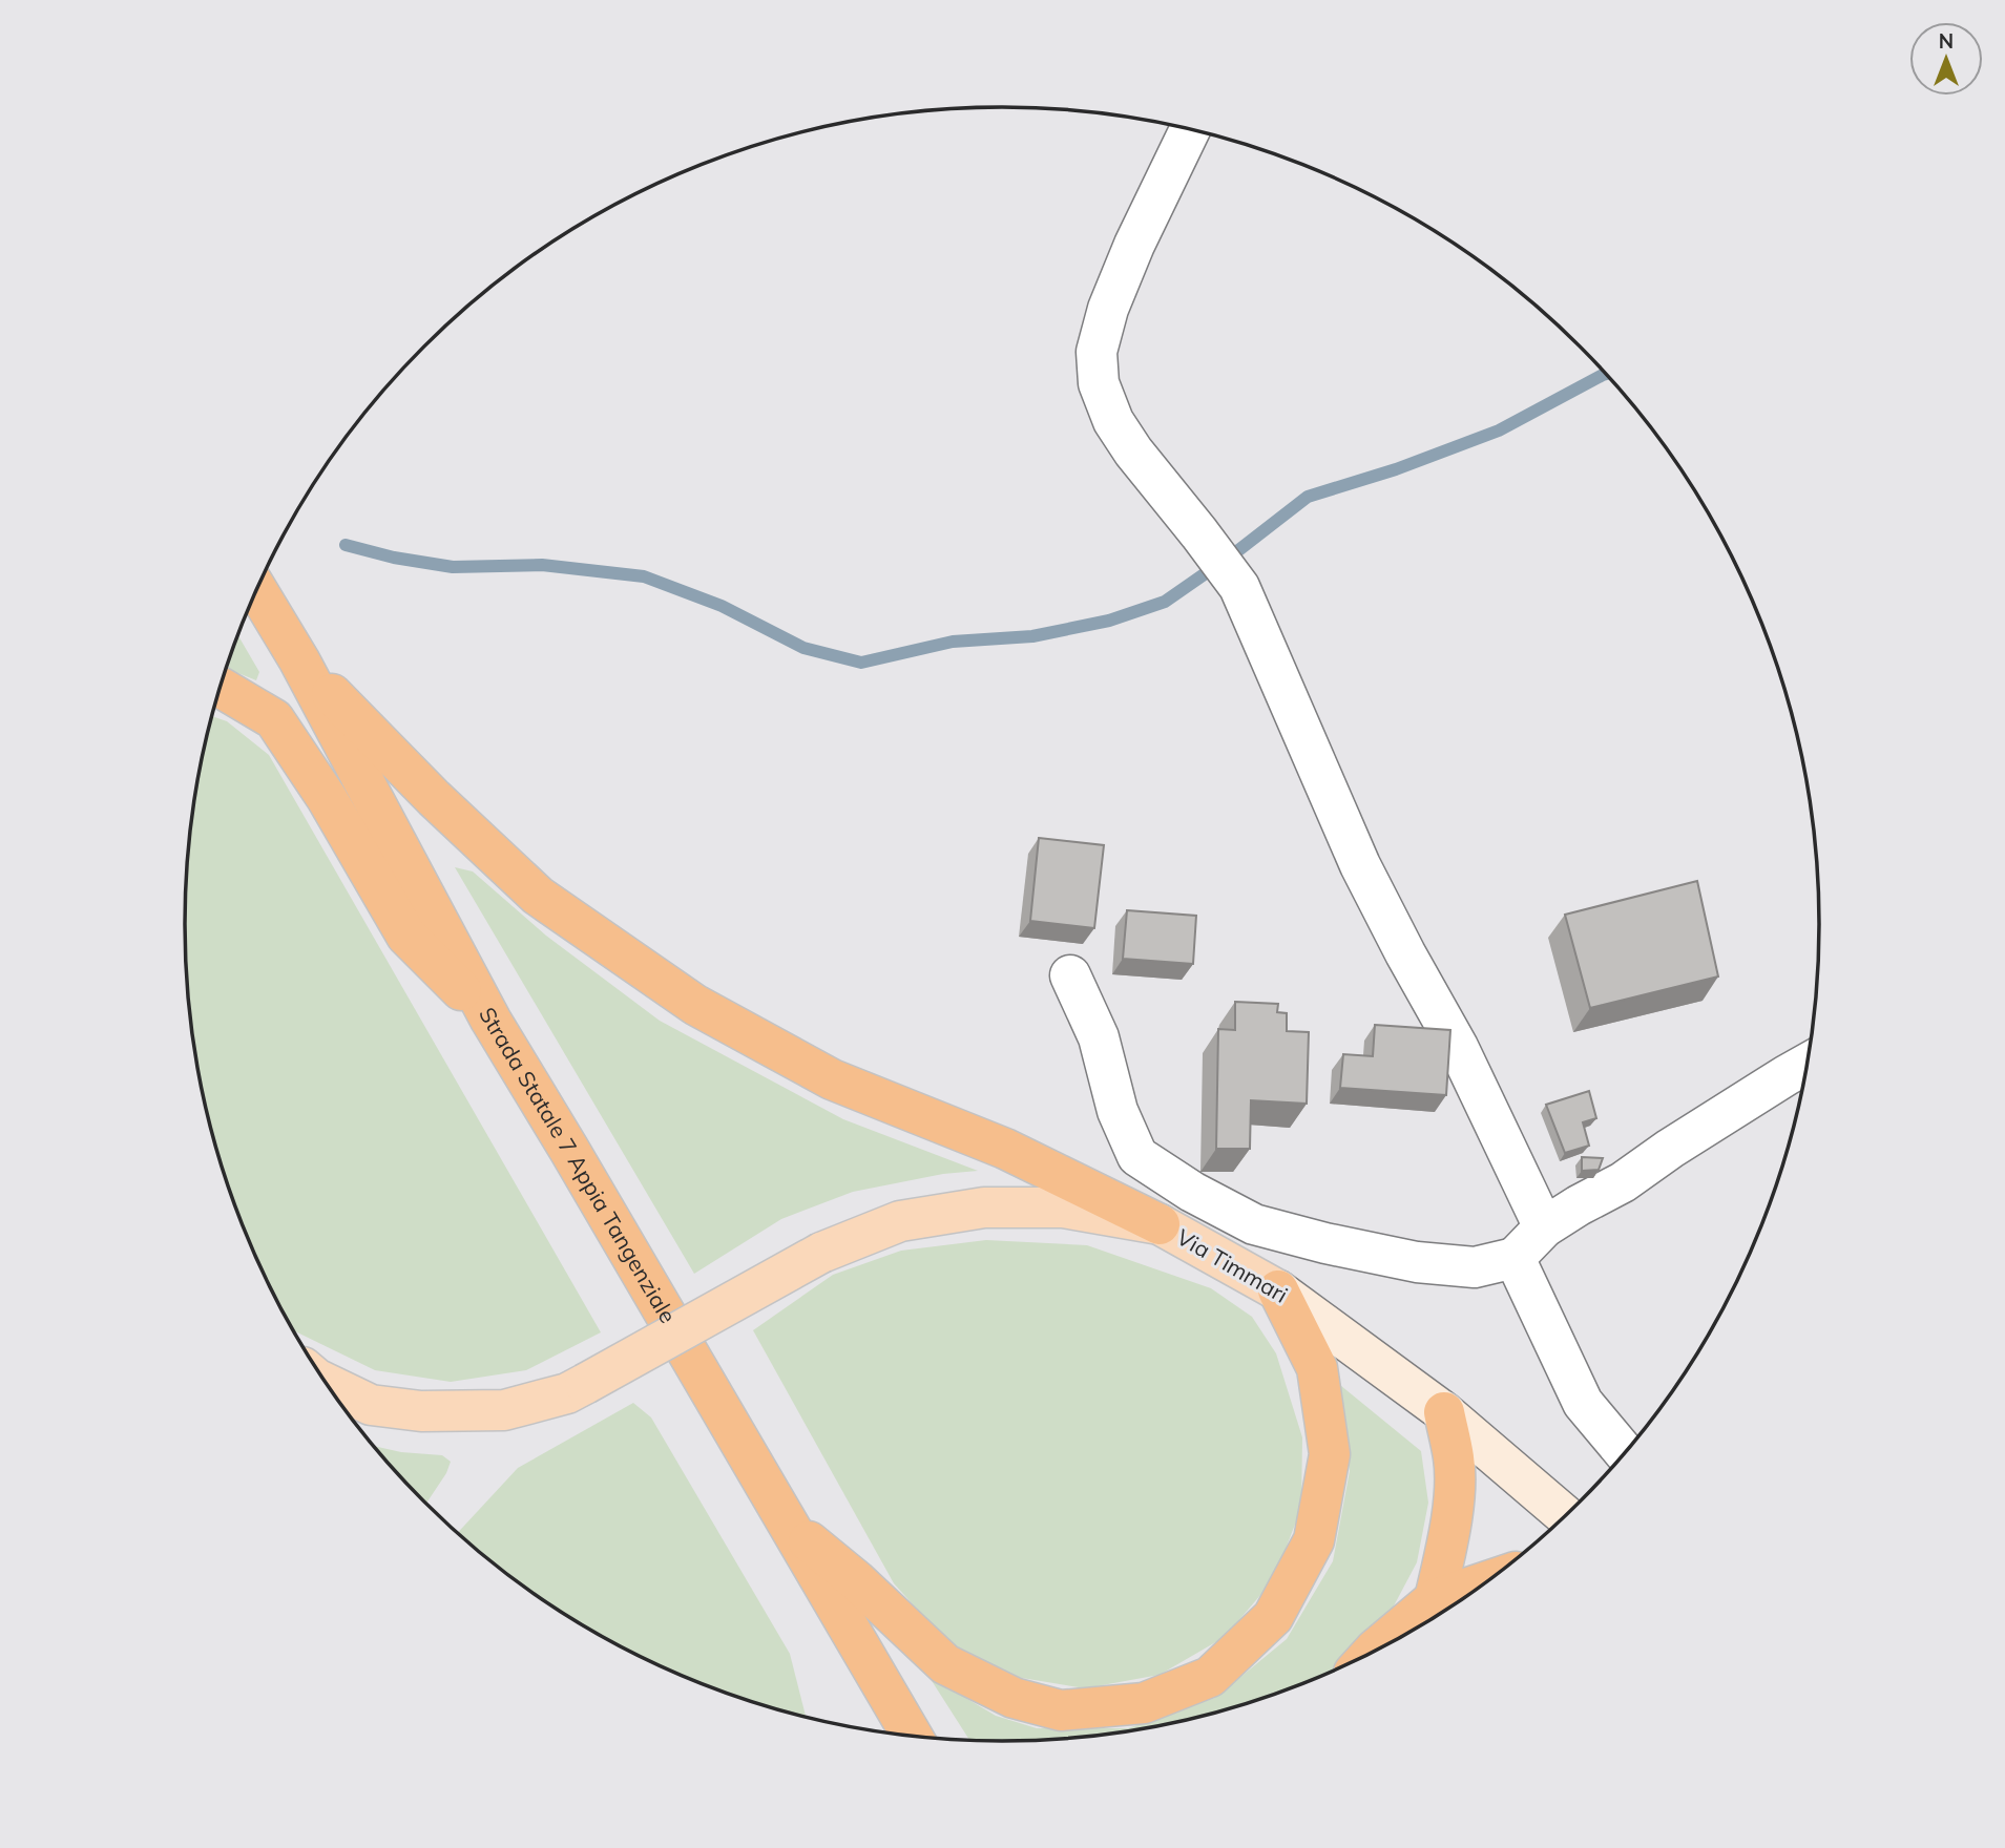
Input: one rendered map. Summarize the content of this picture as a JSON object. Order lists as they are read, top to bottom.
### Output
{
  "streets": {
    "highway": ["Strada Statale 7 Appia Tangenziale"],
    "main road": ["Via Timmari"]
  },
  "north": "top"
}
